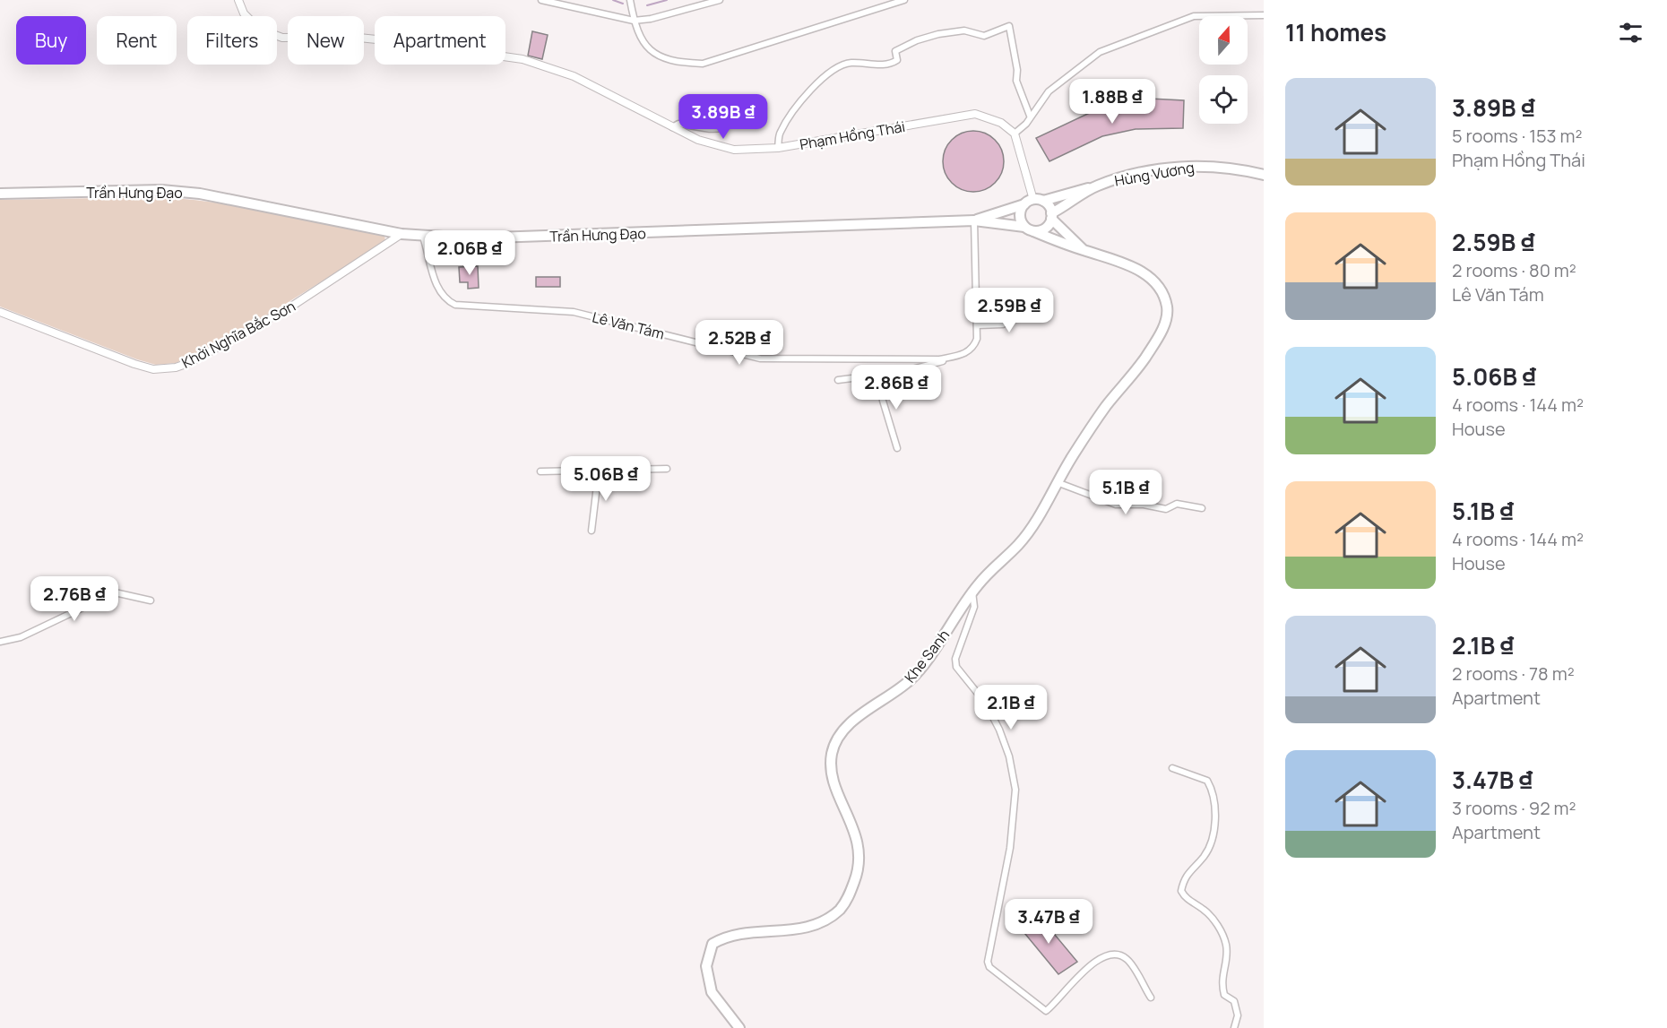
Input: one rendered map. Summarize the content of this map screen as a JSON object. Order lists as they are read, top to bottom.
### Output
{
  "streets": {
    "main road": ["Hùng Vương", "Trần Hưng Đạo", "Khe Sanh"],
    "street": ["Phạm Hồng Thái", "Lê Văn Tám", "Khởi Nghĩa Bắc Sơn"]
  },
  "crossings": [
    ["Hùng Vương", "Trần Hưng Đạo"],
    ["Hùng Vương", "Khe Sanh"],
    ["Trần Hưng Đạo", "Lê Văn Tám"],
    ["Trần Hưng Đạo", "Khởi Nghĩa Bắc Sơn"],
    ["Trần Hưng Đạo", "Khe Sanh"]
  ],
  "north": "top",
  "page": {
    "heading": "11 homes",
    "chip": [
      "Buy",
      "Rent",
      "Filters",
      "New",
      "Apartment"
    ],
    "list": [
      {
        "name": "3.89B ₫",
        "note": "5 rooms · 153 m² · Phạm Hồng Thái"
      },
      {
        "name": "2.59B ₫",
        "note": "2 rooms · 80 m² · Lê Văn Tám"
      },
      {
        "name": "5.06B ₫",
        "note": "4 rooms · 144 m² · House"
      },
      {
        "name": "5.1B ₫",
        "note": "4 rooms · 144 m² · House"
      },
      {
        "name": "2.1B ₫",
        "note": "2 rooms · 78 m² · Apartment"
      },
      {
        "name": "3.47B ₫",
        "note": "3 rooms · 92 m² · Apartment"
      }
    ],
    "price": [
      "1.88B ₫",
      "3.89B ₫",
      "2.06B ₫",
      "2.59B ₫",
      "2.52B ₫",
      "2.86B ₫",
      "5.06B ₫",
      "5.1B ₫",
      "2.76B ₫",
      "2.1B ₫",
      "3.47B ₫"
    ]
  }
}
